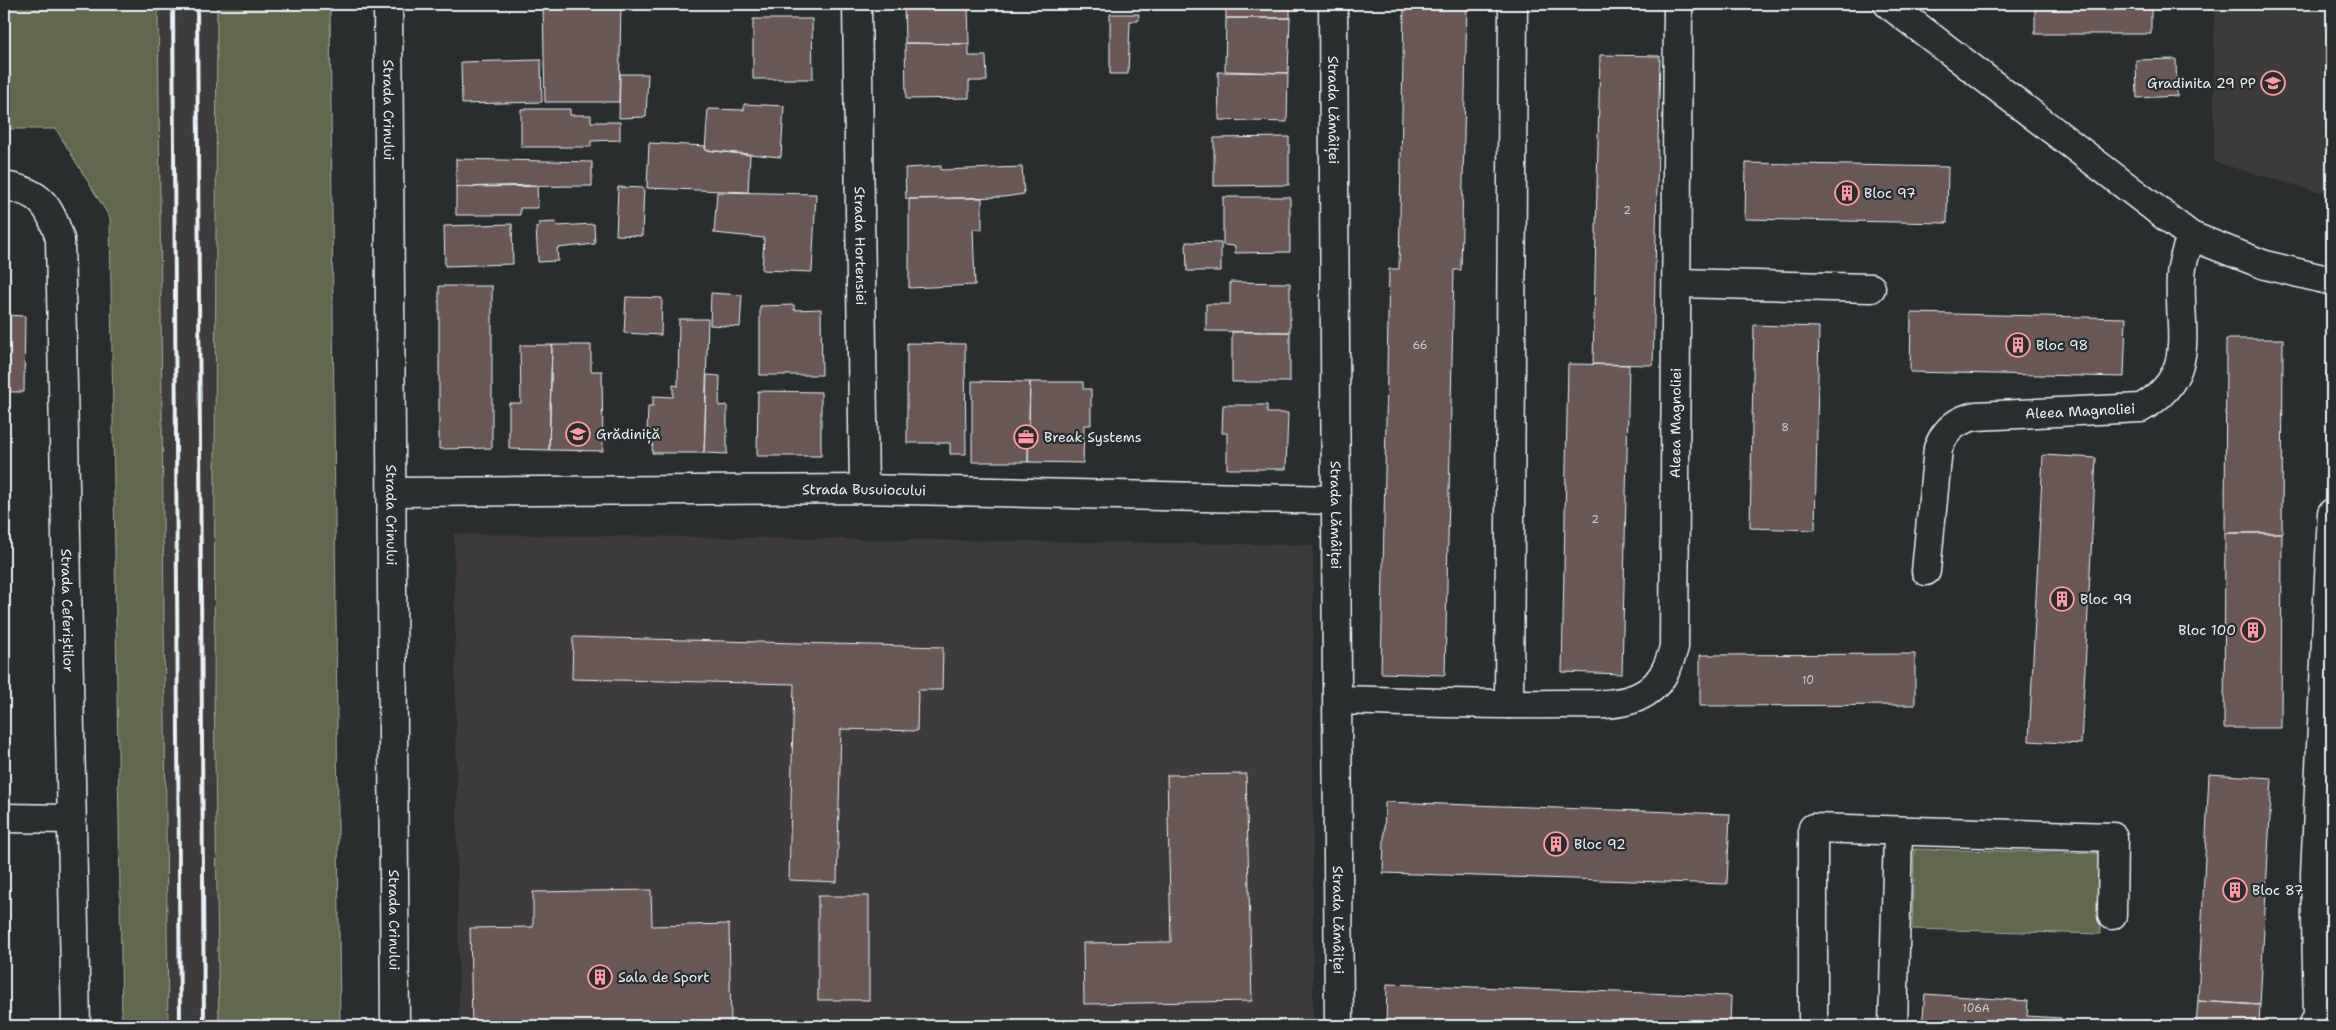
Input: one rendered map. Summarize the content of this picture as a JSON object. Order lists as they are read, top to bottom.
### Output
{
  "streets": {
    "street": [
      "Strada Crinului",
      "Strada Lămâiței",
      "Strada Hortensiei",
      "Aleea Magnoliei",
      "Strada Busuiocului",
      "Strada Ceferiștilor"
    ]
  },
  "crossings": [
    ["Strada Crinului", "Strada Busuiocului"],
    ["Strada Lămâiței", "Aleea Magnoliei"],
    ["Strada Lămâiței", "Strada Busuiocului"],
    ["Strada Hortensiei", "Strada Busuiocului"]
  ],
  "places": {
    "school or university": ["Gradinita 29 PP", "Grădiniță"],
    "building": [
      "Bloc 97",
      "Bloc 98",
      "Bloc 99",
      "Bloc 100",
      "Bloc 92",
      "Bloc 87",
      "Sala de Sport"
    ],
    "office": ["Break Systems"]
  },
  "house_numbers": [
    "2",
    "66",
    "8",
    "2",
    "10",
    "106A"
  ]
}
